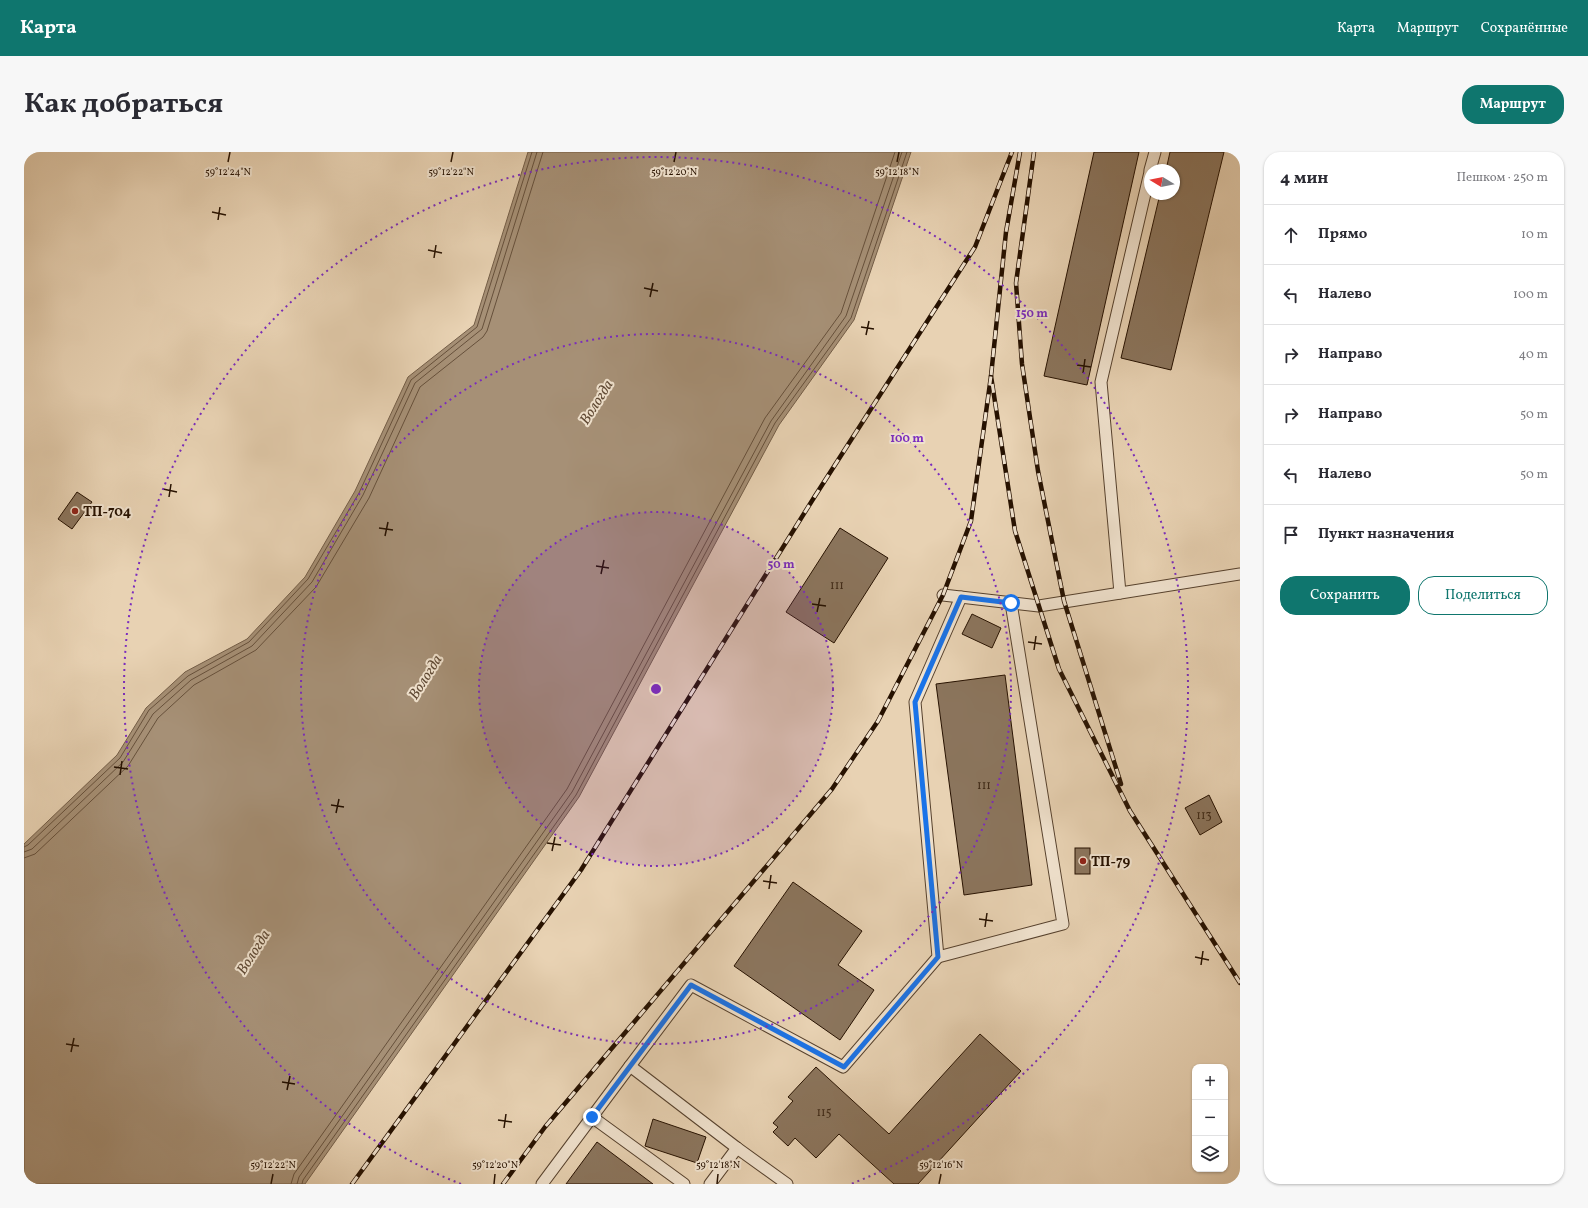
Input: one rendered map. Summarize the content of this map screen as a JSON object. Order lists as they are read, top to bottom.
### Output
{
  "water": ["Вологда"],
  "places": ["ТП-704", "ТП-79"],
  "house_numbers": [
    "111",
    "111",
    "113",
    "115"
  ],
  "north": "left",
  "page": {
    "header": "Карта",
    "nav": ["Карта", "Маршрут", "Сохранённые"],
    "title": "Как добраться",
    "buttons": [
      "Маршрут",
      ["Сохранить", "Поделиться"]
    ],
    "heading": ["4 мин", "Пешком · 250 m"],
    "list": [
      ["Прямо", "10 m"],
      ["Налево", "100 m"],
      ["Направо", "40 m"],
      ["Направо", "50 m"],
      ["Налево", "50 m"],
      "Пункт назначения"
    ],
    "map_buttons": ["+", "−"]
  },
  "coordinates": [
    "59°12'24\"N",
    "59°12'22\"N",
    "59°12'20\"N",
    "59°12'18\"N",
    "59°12'16\"N"
  ],
  "rings": ["150 m", "100 m", "50 m"]
}
